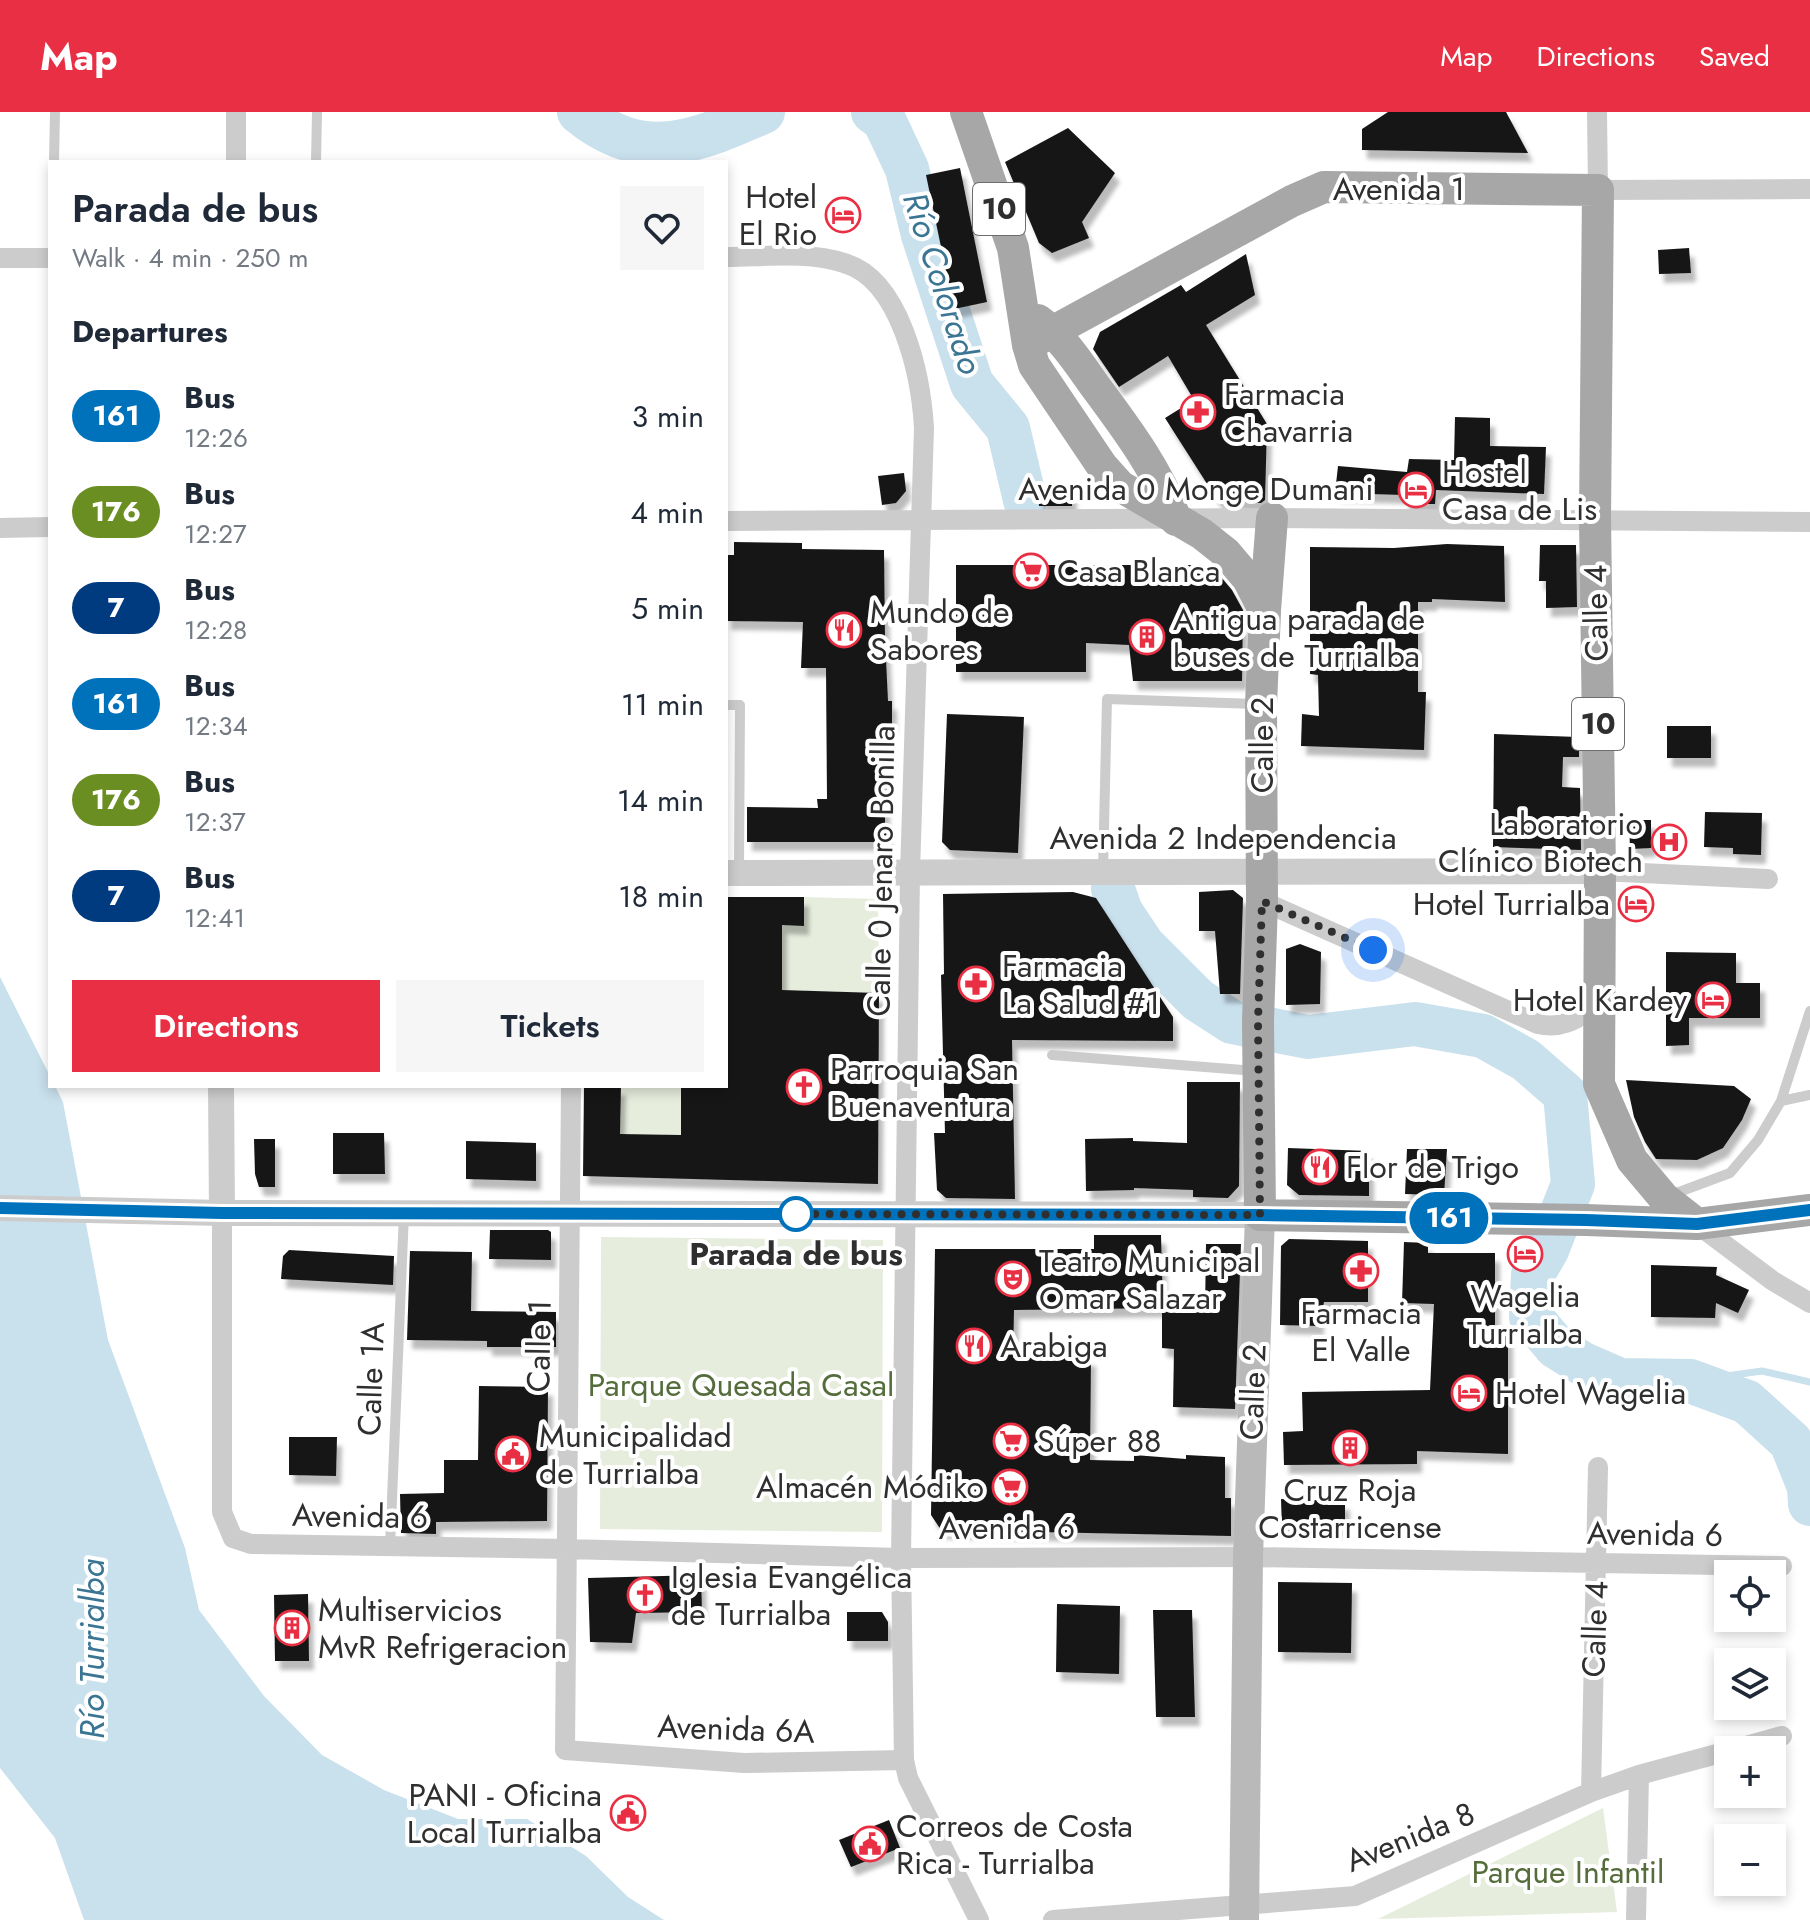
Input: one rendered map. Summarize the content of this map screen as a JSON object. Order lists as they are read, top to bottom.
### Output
{
  "streets": {
    "main road": [
      "Avenida 1",
      "10",
      "Calle 4",
      "Calle 2"
    ],
    "street": [
      "Avenida 0 Monge Dumani",
      "Avenida 2 Independencia",
      "Calle 0 Jenaro Bonilla",
      "Calle 1",
      "Avenida 6",
      "Avenida 6A",
      "Avenida 8"
    ],
    "lane": ["Calle 1A"]
  },
  "crossings": [
    ["Avenida 1", "10"],
    ["Avenida 1", "Calle 4"],
    ["10", "Avenida 0 Monge Dumani"],
    ["Avenida 0 Monge Dumani", "Calle 4"],
    ["Avenida 0 Monge Dumani", "Calle 2"],
    ["Avenida 0 Monge Dumani", "Calle 0 Jenaro Bonilla"],
    ["Calle 4", "Avenida 2 Independencia"],
    ["Calle 4", "Avenida 6"],
    ["Calle 4", "Avenida 8"],
    ["Calle 2", "Avenida 2 Independencia"],
    ["Calle 2", "Avenida 6"],
    ["Calle 2", "Avenida 8"],
    ["Avenida 2 Independencia", "Calle 0 Jenaro Bonilla"],
    ["Calle 0 Jenaro Bonilla", "Avenida 6"],
    ["Calle 0 Jenaro Bonilla", "Avenida 6A"],
    ["Calle 1", "Avenida 6"],
    ["Calle 1", "Avenida 6A"],
    ["Calle 1A", "Avenida 6"]
  ],
  "water": ["Río Colorado", "Río Turrialba"],
  "parks": ["Parque Quesada Casal", "Parque Infantil"],
  "places": {
    "hotel": [
      "Hotel El Rio",
      "Hostel Casa de Lis",
      "Hotel Turrialba",
      "Hotel Kardey",
      "Wagelia Turrialba",
      "Hotel Wagelia"
    ],
    "pharmacy": ["Farmacia Chavarria", "Farmacia La Salud #1", "Farmacia El Valle"],
    "supermarket": ["Casa Blanca", "Súper 88", "Almacén Módiko"],
    "restaurant": ["Mundo de Sabores", "Flor de Trigo", "Arabiga"],
    "building": ["Antigua parada de buses de Turrialba", "Cruz Roja Costarricense", "Multiservicios MvR Refrigeracion"],
    "hospital": ["Laboratorio Clínico Biotech"],
    "church": ["Parroquia San Buenaventura", "Iglesia Evangélica de Turrialba"],
    "other": ["Parada de bus"],
    "theatre": ["Teatro Municipal Omar Salazar"],
    "public building": ["Municipalidad de Turrialba", "PANI - Oficina Local Turrialba", "Correos de Costa Rica - Turrialba"]
  },
  "lines": ["bus line 161"],
  "page": {
    "header": "Map",
    "nav": ["Map", "Directions", "Saved"],
    "on_map": "161",
    "heading": [
      ["Parada de bus", "Walk · 4 min · 250 m"],
      "Departures"
    ],
    "list": [
      {
        "mark": "161",
        "name": "Bus",
        "note": "12:26",
        "value": "3 min"
      },
      {
        "mark": "176",
        "name": "Bus",
        "note": "12:27",
        "value": "4 min"
      },
      {
        "mark": "7",
        "name": "Bus",
        "note": "12:28",
        "value": "5 min"
      },
      {
        "mark": "161",
        "name": "Bus",
        "note": "12:34",
        "value": "11 min"
      },
      {
        "mark": "176",
        "name": "Bus",
        "note": "12:37",
        "value": "14 min"
      },
      {
        "mark": "7",
        "name": "Bus",
        "note": "12:41",
        "value": "18 min"
      }
    ],
    "buttons": ["Directions", "Tickets"],
    "map_buttons": ["+", "−"]
  }
}
